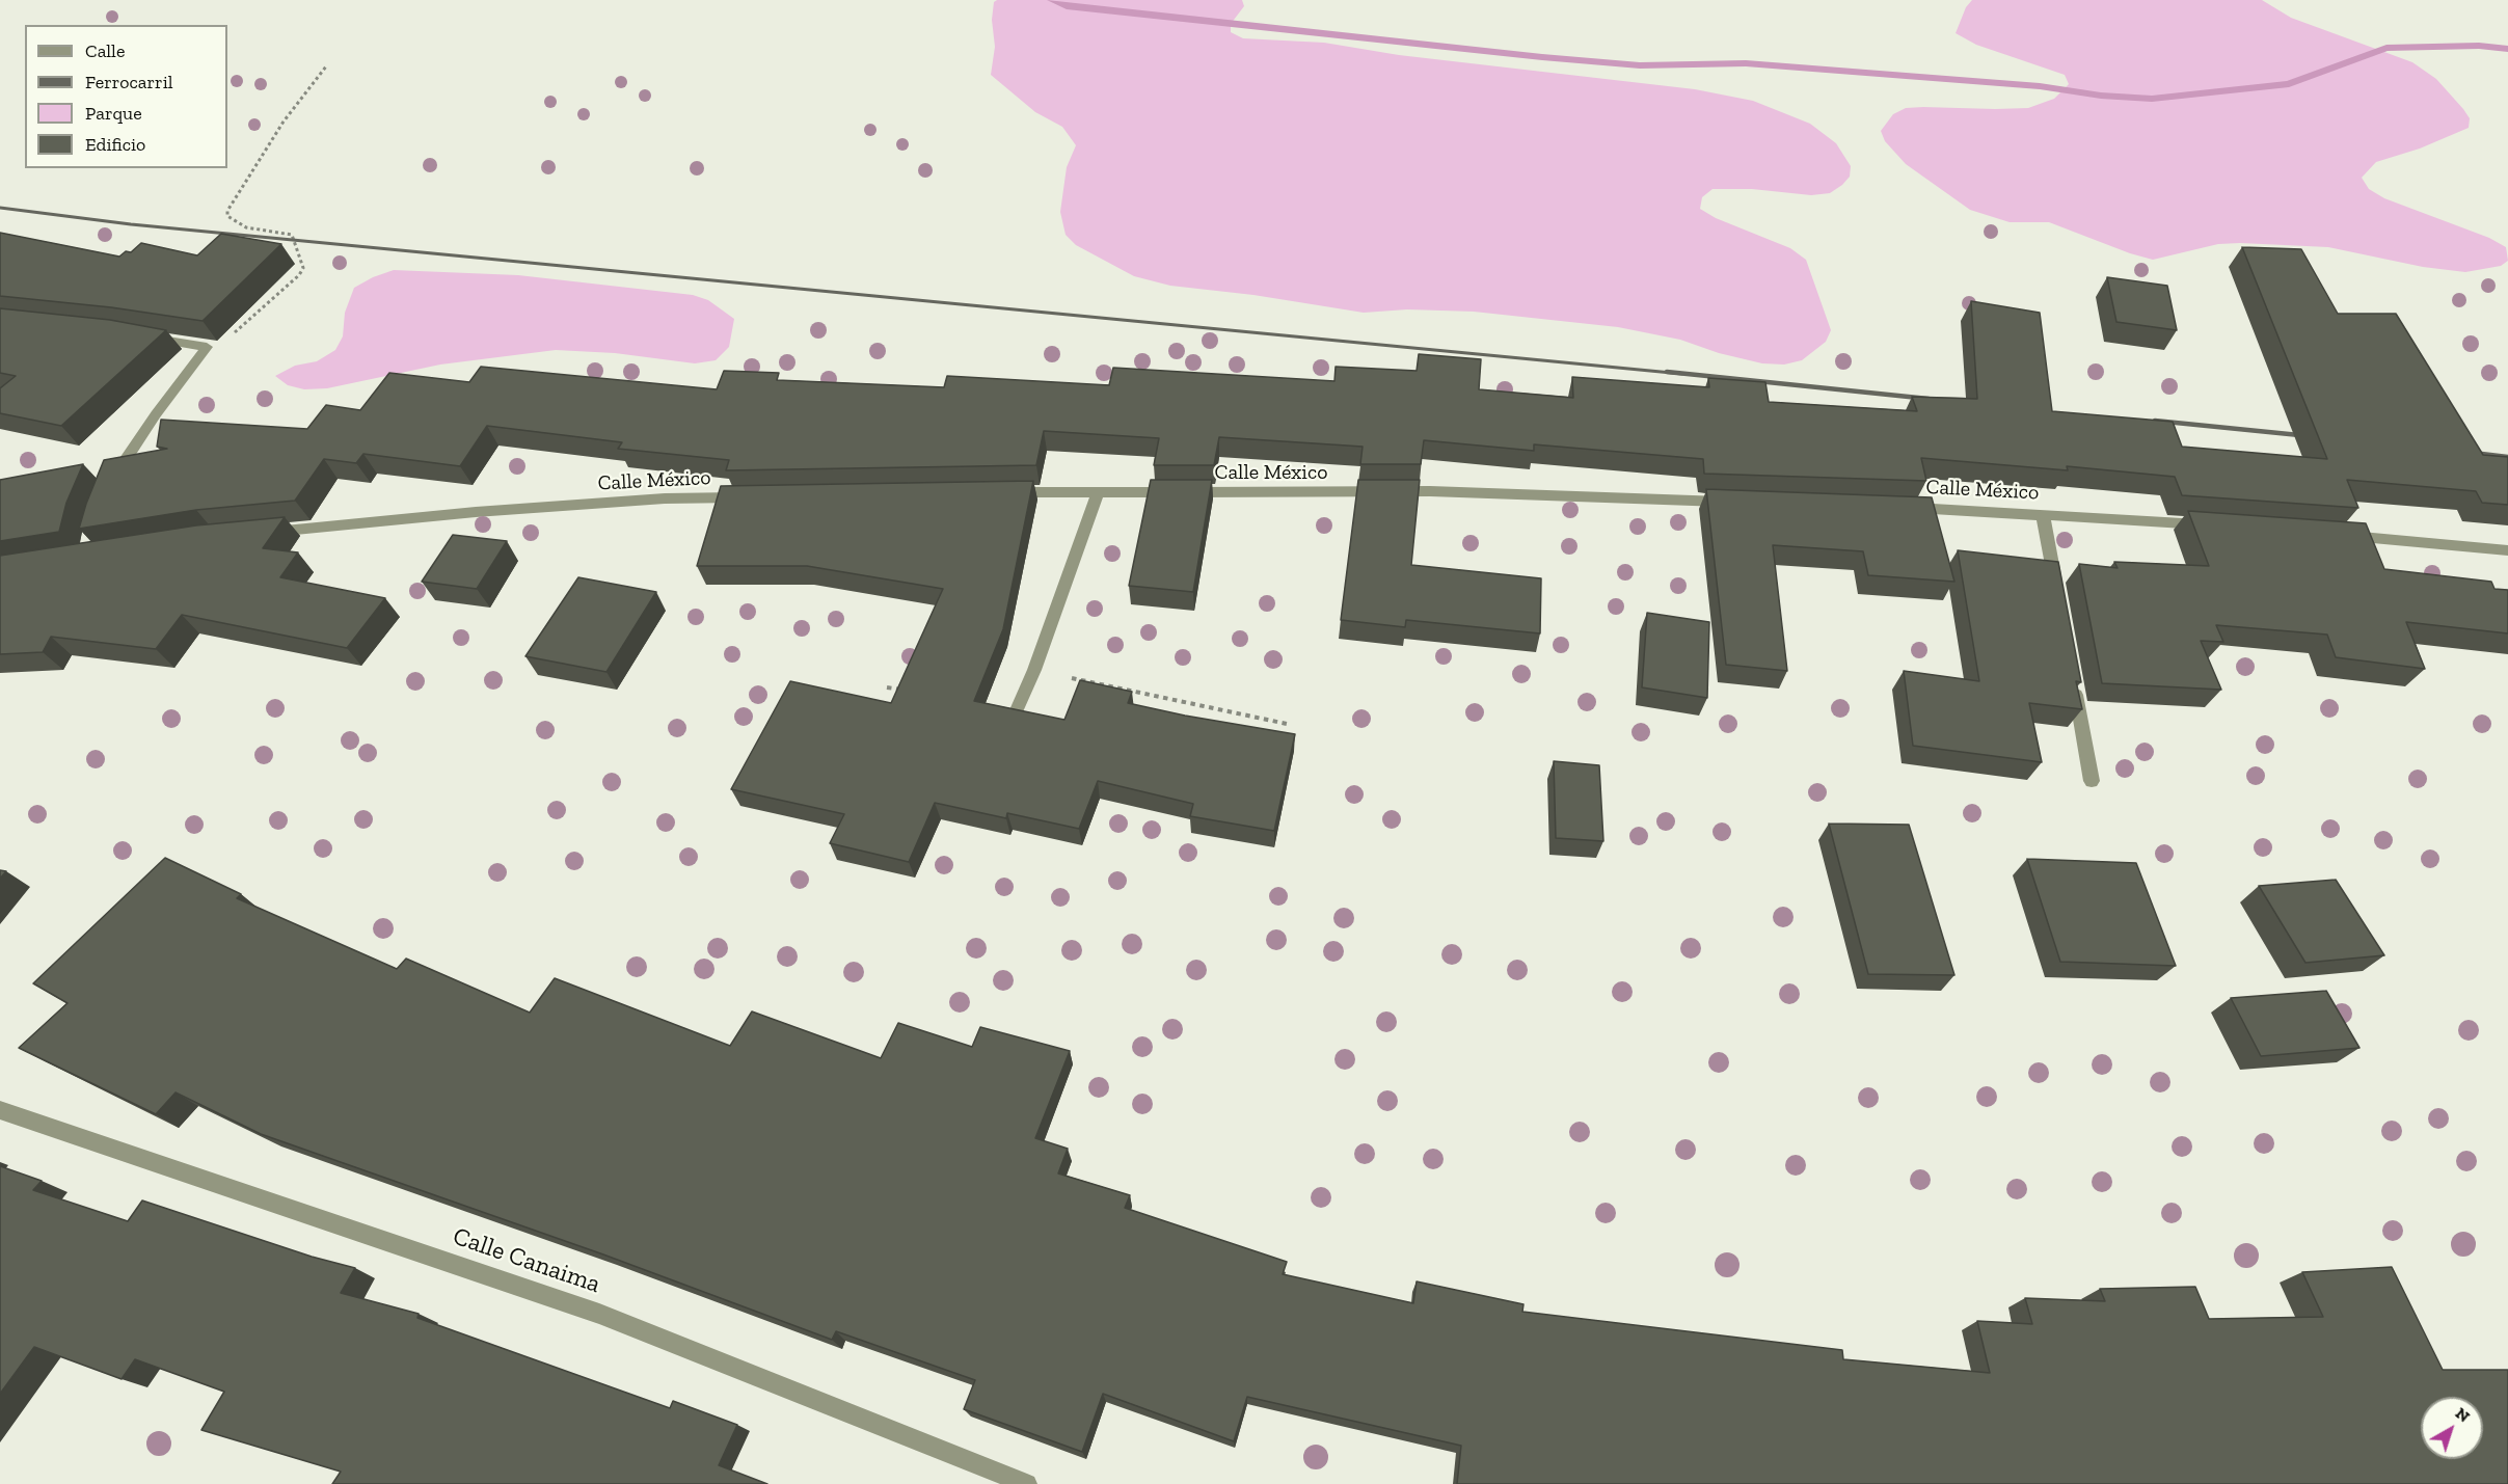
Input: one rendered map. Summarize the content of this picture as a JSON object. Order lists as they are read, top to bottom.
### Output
{
  "streets": {
    "street": ["Calle México", "Calle Canaima"]
  },
  "legend": [
    "Calle",
    "Ferrocarril",
    "Parque",
    "Edificio"
  ],
  "north": "top right"
}
